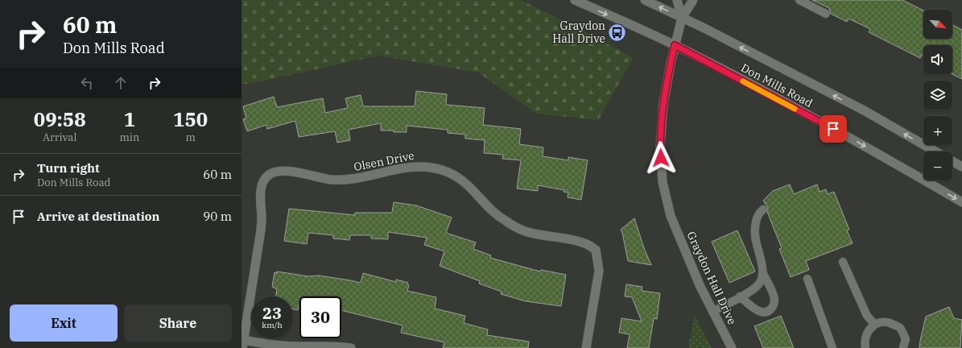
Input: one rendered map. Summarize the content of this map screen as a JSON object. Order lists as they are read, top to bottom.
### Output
{
  "streets": {
    "street": ["Don Mills Road", "Olsen Drive", "Graydon Hall Drive"]
  },
  "crossings": [
    ["Don Mills Road", "Graydon Hall Drive"]
  ],
  "places": {
    "bus stop": ["Graydon Hall Drive"]
  },
  "north": "bottom right",
  "page": {
    "turn": ["60 m", "Don Mills Road"],
    "map_buttons": ["+", "−"],
    "eta": [
      "09:58",
      "Arrival",
      "1",
      "min",
      "150",
      "m"
    ],
    "list": [
      {
        "name": "Turn right",
        "note": "Don Mills Road",
        "value": "60 m"
      },
      {
        "name": "Arrive at destination",
        "value": "90 m"
      }
    ],
    "speed": "23 km/h",
    "limit": "30",
    "buttons": ["Exit", "Share"]
  }
}
